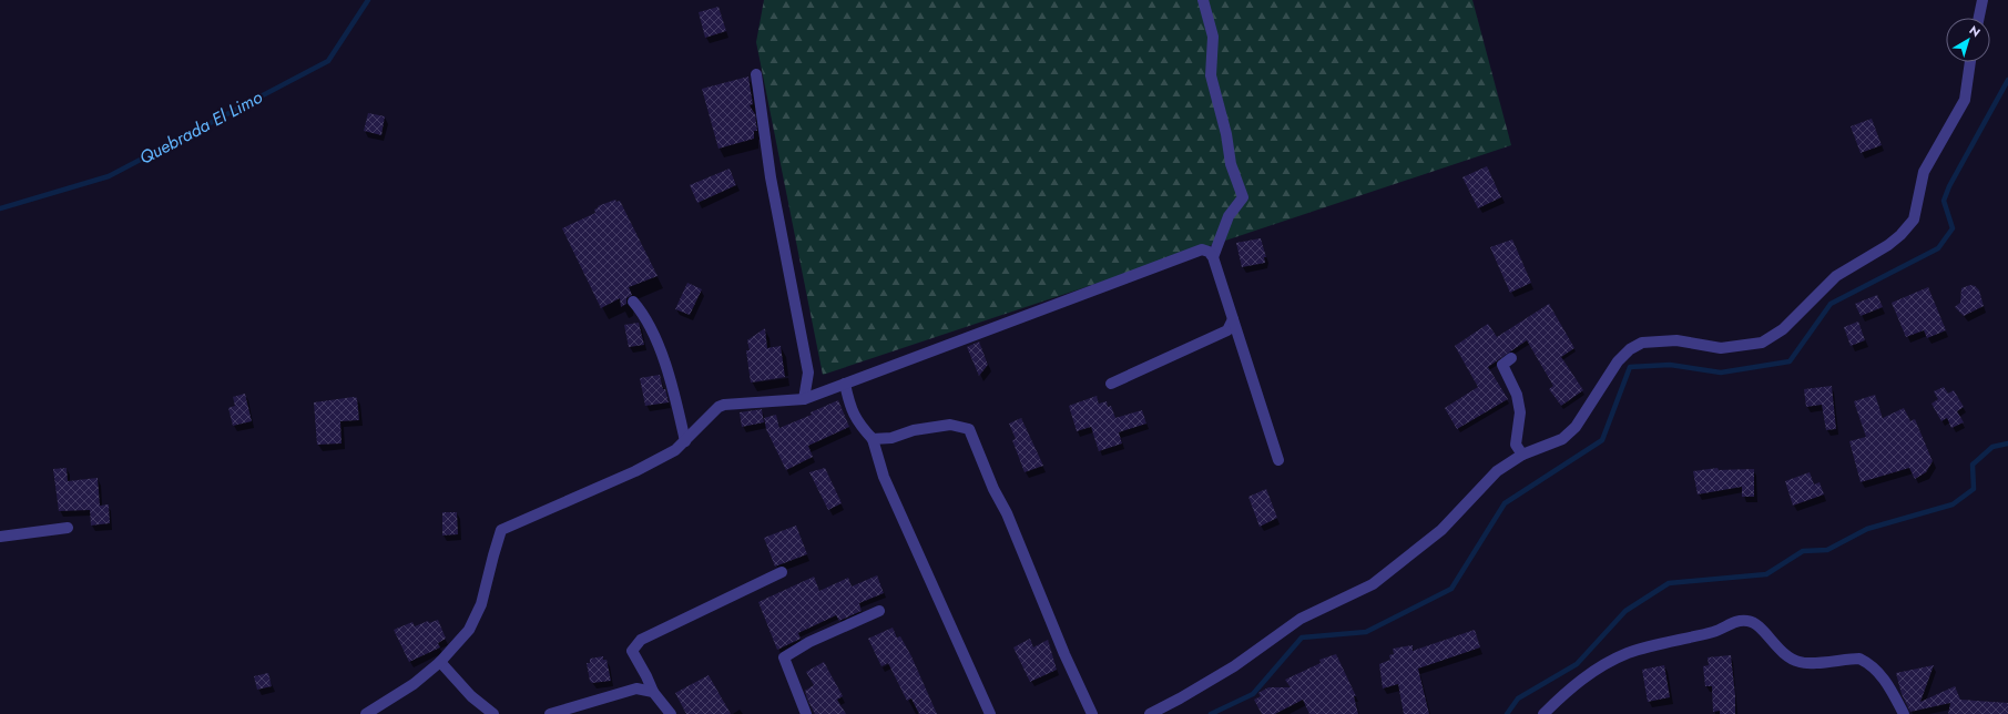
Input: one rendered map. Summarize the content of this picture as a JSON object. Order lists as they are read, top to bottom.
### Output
{
  "water": ["Quebrada El Limo"],
  "north": "top right"
}
